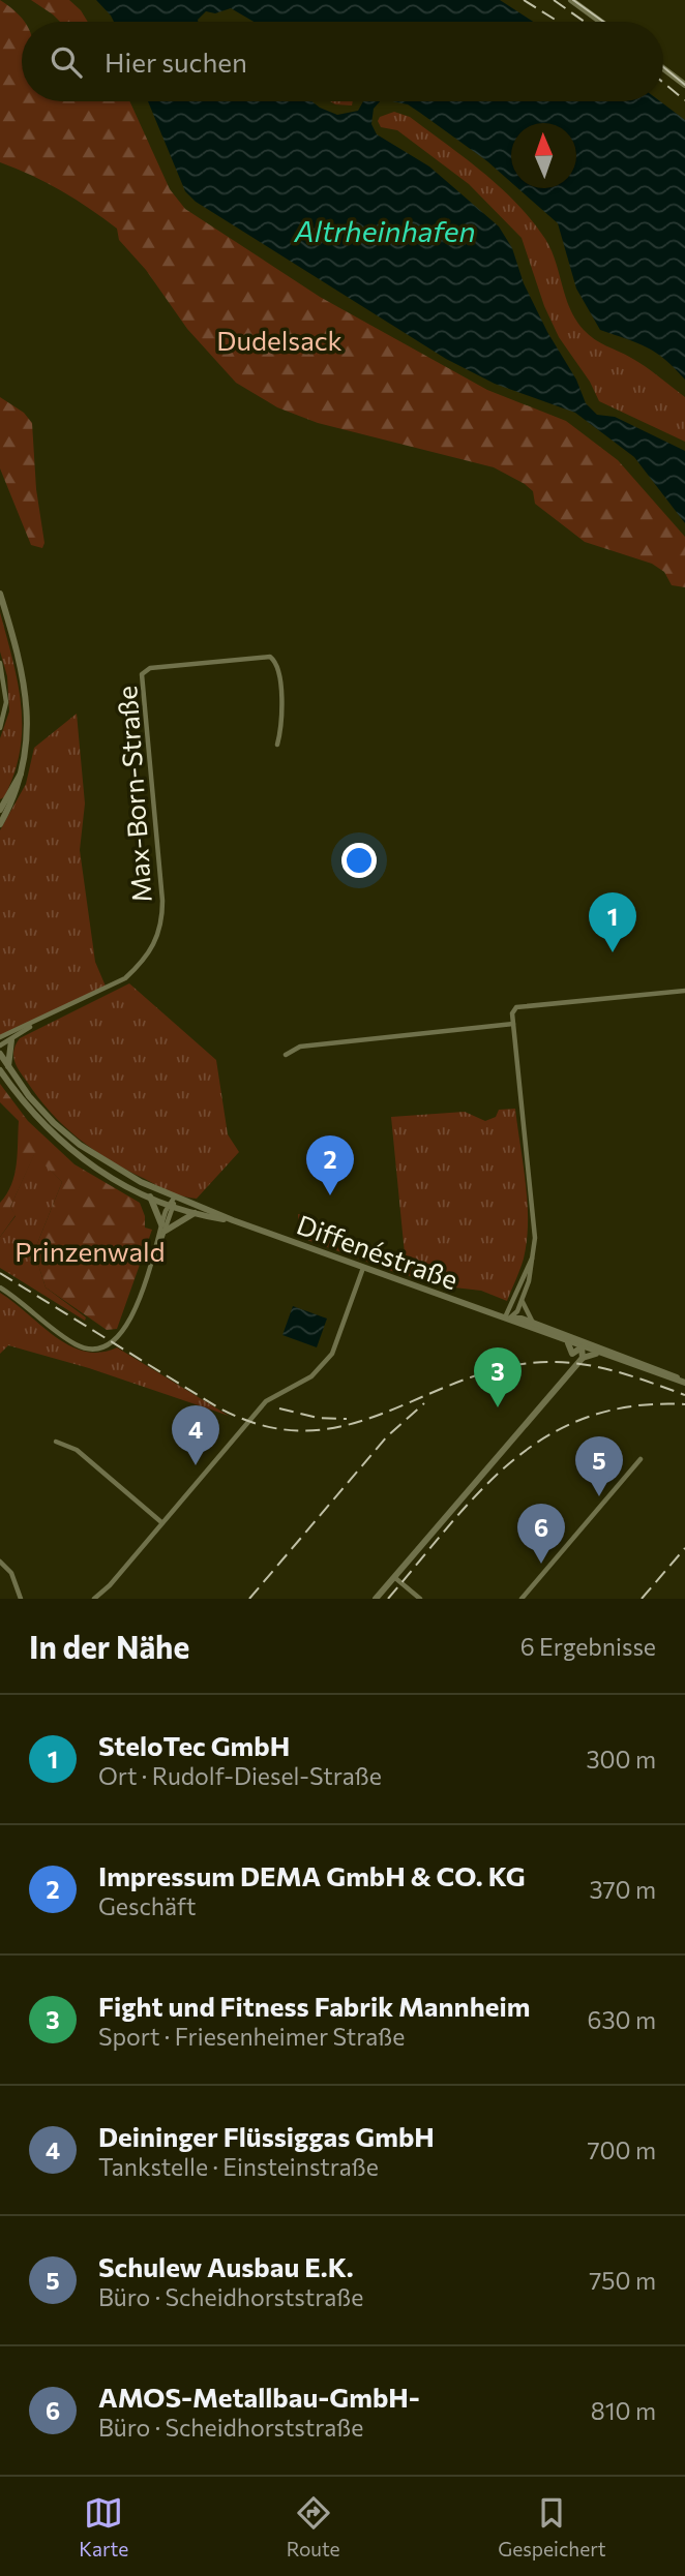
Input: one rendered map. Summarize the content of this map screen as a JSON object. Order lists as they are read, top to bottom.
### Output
{
  "streets": {
    "main road": ["Diffenéstraße"],
    "street": ["Max-Born-Straße"]
  },
  "water": ["Altrheinhafen"],
  "parks": ["Dudelsack", "Prinzenwald"],
  "north": "top",
  "page": {
    "search": "Hier suchen",
    "pins": [
      "1",
      "2",
      "3",
      "4",
      "5",
      "6"
    ],
    "heading": ["In der Nähe", "6 Ergebnisse"],
    "list": [
      {
        "mark": "1",
        "name": "SteloTec GmbH",
        "note": "Ort · Rudolf-Diesel-Straße",
        "value": "300 m"
      },
      {
        "mark": "2",
        "name": "Impressum DEMA GmbH & CO. KG",
        "note": "Geschäft",
        "value": "370 m"
      },
      {
        "mark": "3",
        "name": "Fight und Fitness Fabrik Mannheim",
        "note": "Sport · Friesenheimer Straße",
        "value": "630 m"
      },
      {
        "mark": "4",
        "name": "Deininger Flüssiggas GmbH",
        "note": "Tankstelle · Einsteinstraße",
        "value": "700 m"
      },
      {
        "mark": "5",
        "name": "Schulew Ausbau E.K.",
        "note": "Büro · Scheidhorststraße",
        "value": "750 m"
      },
      {
        "mark": "6",
        "name": "AMOS-Metallbau-GmbH-",
        "note": "Büro · Scheidhorststraße",
        "value": "810 m"
      }
    ],
    "nav": ["Karte", "Route", "Gespeichert"]
  }
}
